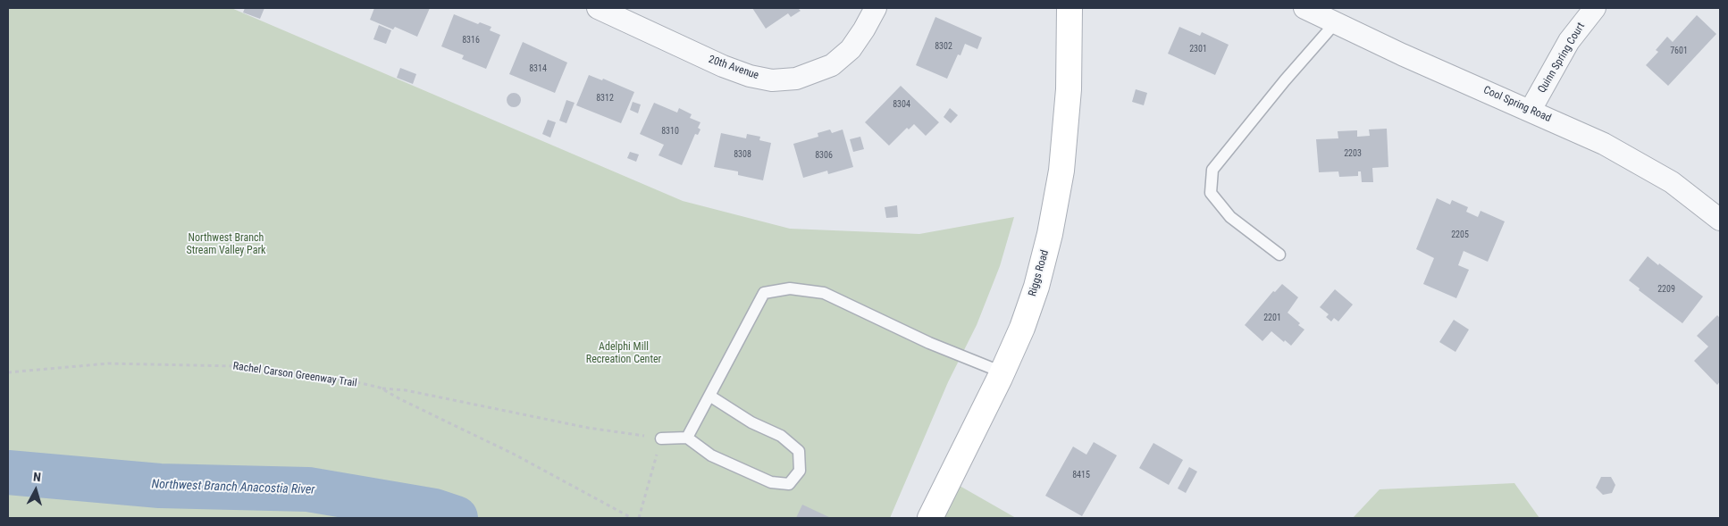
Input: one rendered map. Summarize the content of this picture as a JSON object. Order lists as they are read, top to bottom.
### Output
{
  "streets": {
    "main road": ["Riggs Road"],
    "street": ["Quinn Spring Court", "20th Avenue", "Cool Spring Road"],
    "path": ["Rachel Carson Greenway Trail"]
  },
  "crossings": [
    ["Quinn Spring Court", "Cool Spring Road"]
  ],
  "water": ["Northwest Branch Anacostia River"],
  "parks": ["Northwest Branch Stream Valley Park", "Adelphi Mill Recreation Center"],
  "house_numbers": [
    "8316",
    "8302",
    "2301",
    "7601",
    "8314",
    "8312",
    "8304",
    "8310",
    "2203",
    "8308",
    "8306",
    "2205",
    "2209",
    "2201",
    "8415"
  ],
  "north": "top"
}
